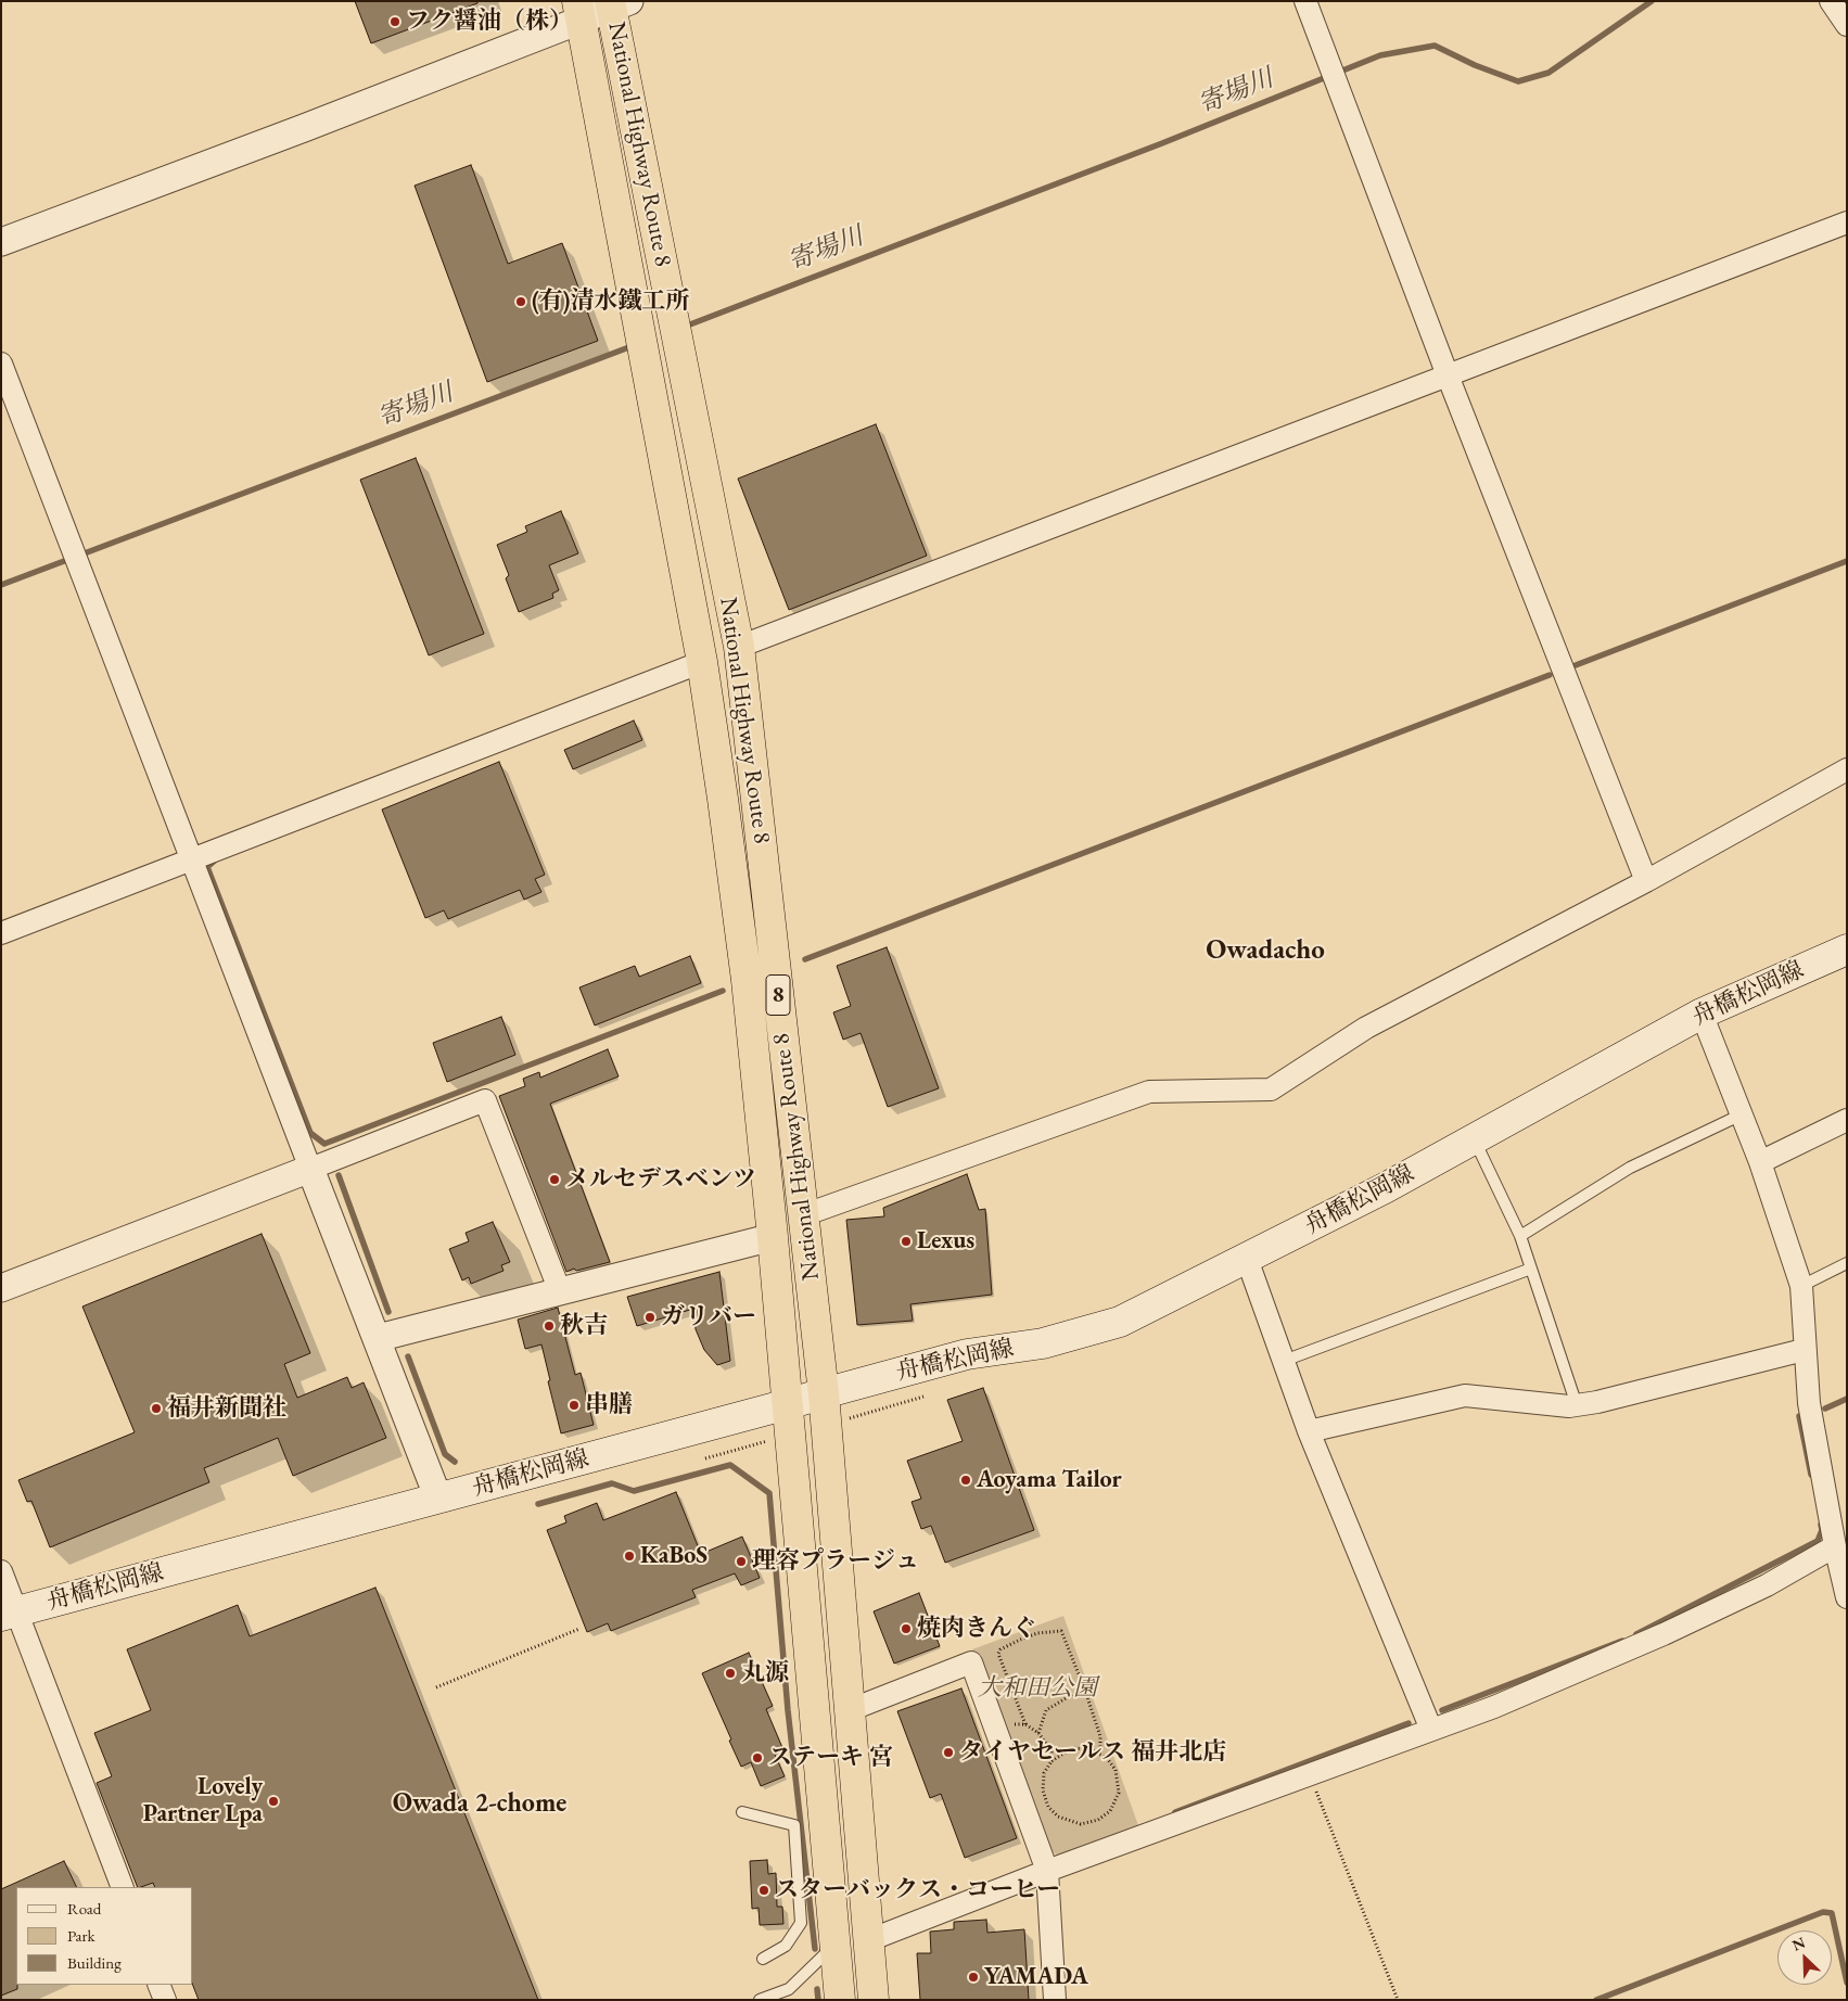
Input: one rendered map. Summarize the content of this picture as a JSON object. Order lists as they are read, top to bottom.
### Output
{
  "streets": {
    "highway": ["National Highway Route 8", "8"],
    "main road": ["舟橋松岡線"]
  },
  "crossings": [
    ["National Highway Route 8", "舟橋松岡線"]
  ],
  "districts": ["Owadacho", "Owada 2-chome"],
  "water": ["寄場川"],
  "parks": ["大和田公園"],
  "places": [
    "フク醤油（株）",
    "(有)清水鐵工所",
    "メルセデスベンツ",
    "Lexus",
    "ガリバー",
    "秋吉",
    "串膳",
    "福井新聞社",
    "Aoyama Tailor",
    "KaBoS",
    "理容プラージュ",
    "焼肉きんぐ",
    "丸源",
    "タイヤセールス 福井北店",
    "ステーキ 宮",
    "Lovely Partner Lpa",
    "スターバックス・コーヒー",
    "YAMADA"
  ],
  "legend": ["Road", "Park", "Building"],
  "north": "top left"
}
